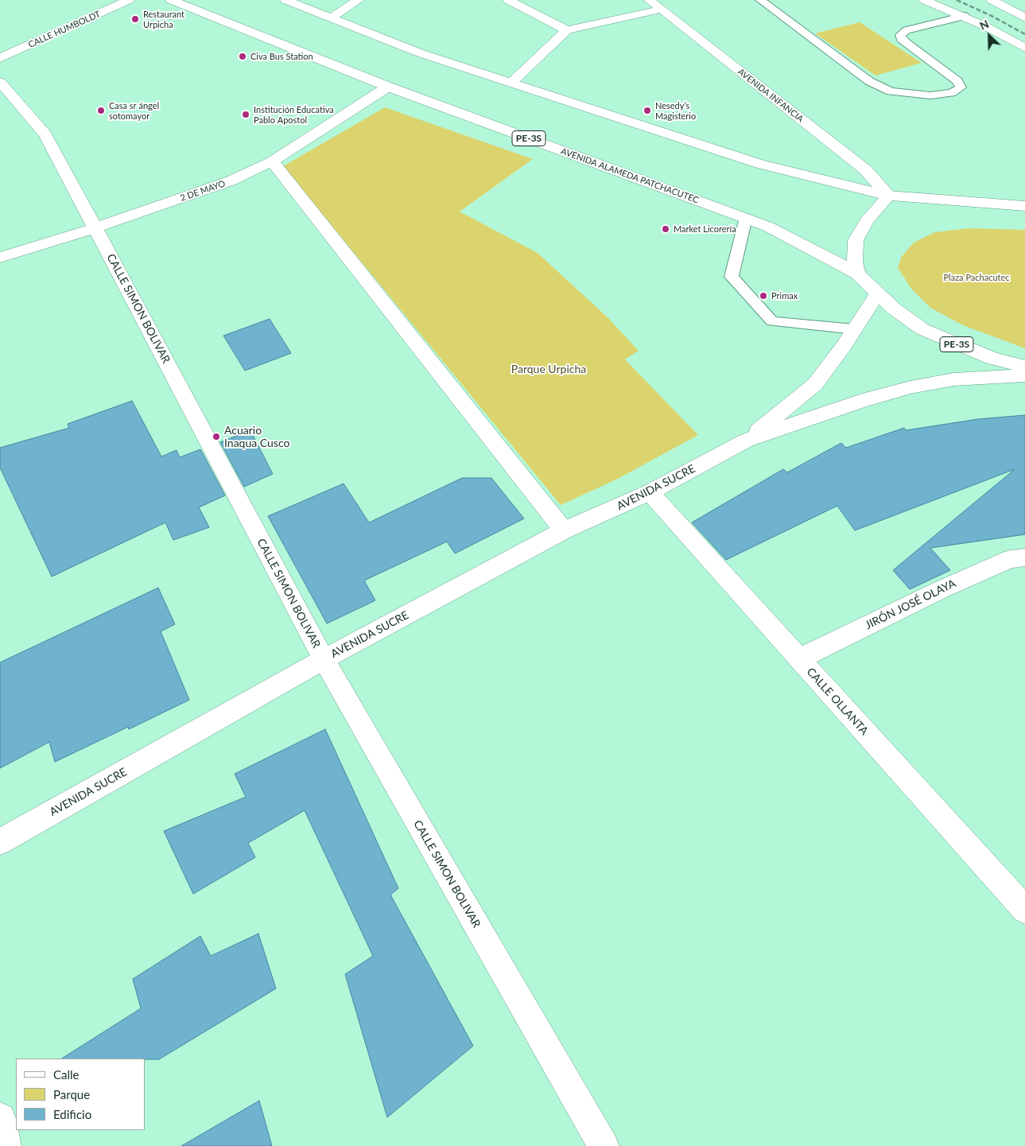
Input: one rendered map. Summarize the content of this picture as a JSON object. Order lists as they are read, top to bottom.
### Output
{
  "streets": {
    "main road": [
      "CALLE HUMBOLDT",
      "AVENIDA INFANCIA",
      "PE-3S",
      "AVENIDA ALAMEDA PATCHACUTEC",
      "2 DE MAYO",
      "CALLE SIMON BOLIVAR",
      "AVENIDA SUCRE",
      "JIRÓN JOSÉ OLAYA",
      "CALLE OLLANTA"
    ]
  },
  "crossings": [
    ["PE-3S", "AVENIDA ALAMEDA PATCHACUTEC"],
    ["PE-3S", "AVENIDA SUCRE"],
    ["AVENIDA ALAMEDA PATCHACUTEC", "2 DE MAYO"],
    ["AVENIDA ALAMEDA PATCHACUTEC", "AVENIDA SUCRE"],
    ["2 DE MAYO", "CALLE SIMON BOLIVAR"],
    ["CALLE SIMON BOLIVAR", "AVENIDA SUCRE"],
    ["AVENIDA SUCRE", "CALLE OLLANTA"],
    ["JIRÓN JOSÉ OLAYA", "CALLE OLLANTA"]
  ],
  "parks": ["Plaza Pachacutec", "Parque Urpicha"],
  "places": [
    "Restaurant Urpicha",
    "Civa Bus Station",
    "Casa sr ángel sotomayor",
    "Nesedy’s Magisterio",
    "Institución Educativa Pablo Apostol",
    "Market Licorería",
    "Primax",
    "Acuario Inaqua Cusco"
  ],
  "legend": ["Calle", "Parque", "Edificio"],
  "north": "top left"
}
